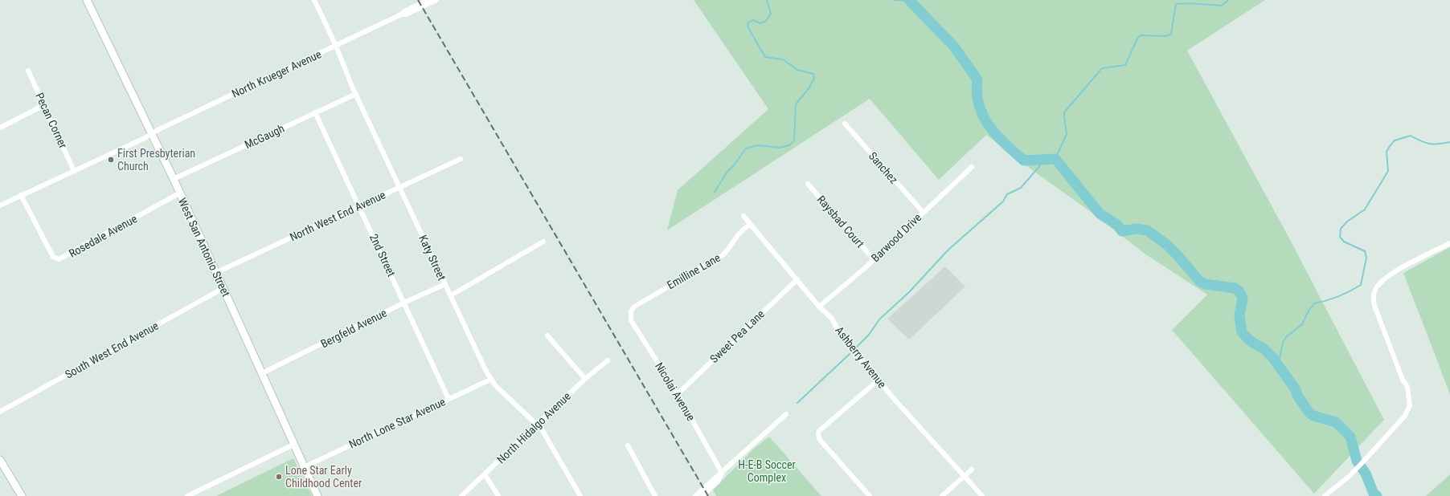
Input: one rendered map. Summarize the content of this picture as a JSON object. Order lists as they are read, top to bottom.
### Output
{
  "streets": {
    "street": [
      "North Krueger Avenue",
      "Pecan Corner",
      "McGaugh",
      "Sanchez",
      "North West End Avenue",
      "Raysbad Court",
      "Rosedale Avenue",
      "Barwood Drive",
      "West San Antonio Street",
      "2nd Street",
      "Katy Street",
      "Emilline Lane",
      "Bergfeld Avenue",
      "Sweet Pea Lane",
      "South West End Avenue",
      "Ashberry Avenue",
      "Nicolai Avenue",
      "North Lone Star Avenue",
      "North Hidalgo Avenue"
    ]
  },
  "crossings": [
    ["North Krueger Avenue", "Pecan Corner"],
    ["North Krueger Avenue", "Rosedale Avenue"],
    ["North Krueger Avenue", "West San Antonio Street"],
    ["North Krueger Avenue", "Katy Street"],
    ["McGaugh", "West San Antonio Street"],
    ["McGaugh", "2nd Street"],
    ["McGaugh", "Katy Street"],
    ["Sanchez", "Barwood Drive"],
    ["North West End Avenue", "West San Antonio Street"],
    ["North West End Avenue", "2nd Street"],
    ["North West End Avenue", "Katy Street"],
    ["Raysbad Court", "Barwood Drive"],
    ["Rosedale Avenue", "West San Antonio Street"],
    ["Barwood Drive", "Ashberry Avenue"],
    ["West San Antonio Street", "Bergfeld Avenue"],
    ["West San Antonio Street", "South West End Avenue"],
    ["West San Antonio Street", "North Lone Star Avenue"],
    ["2nd Street", "Bergfeld Avenue"],
    ["2nd Street", "North Lone Star Avenue"],
    ["Katy Street", "Bergfeld Avenue"],
    ["Katy Street", "North Lone Star Avenue"],
    ["Katy Street", "North Hidalgo Avenue"],
    ["Emilline Lane", "Ashberry Avenue"],
    ["Emilline Lane", "Nicolai Avenue"],
    ["Sweet Pea Lane", "Ashberry Avenue"],
    ["Sweet Pea Lane", "Nicolai Avenue"]
  ],
  "parks": ["H-E-B Soccer Complex"],
  "places": ["First Presbyterian Church", "Lone Star Early Childhood Center"]
}
